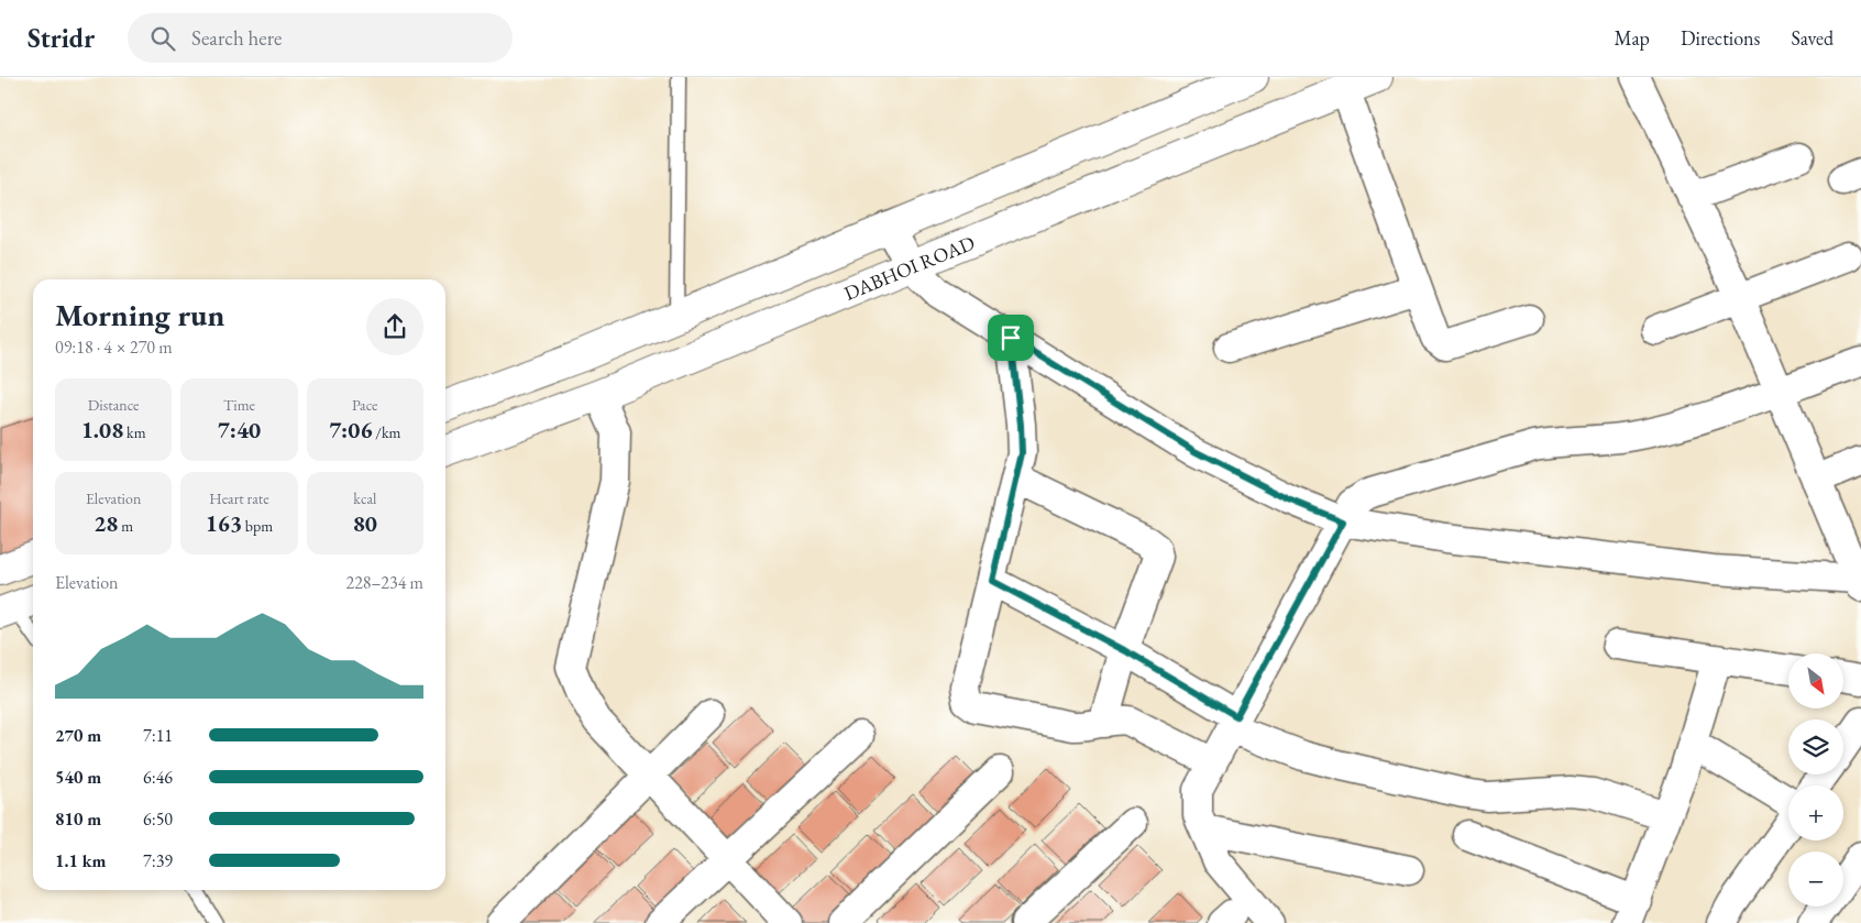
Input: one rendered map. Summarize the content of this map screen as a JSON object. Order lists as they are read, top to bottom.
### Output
{
  "streets": {
    "main road": ["DABHOI ROAD"]
  },
  "north": "bottom right",
  "page": {
    "header": "Stridr",
    "search": "Search here",
    "nav": ["Map", "Directions", "Saved"],
    "heading": ["Morning run", "09:18 · 4 × 270 m"],
    "stats": [
      ["Distance", "1.08 km"],
      ["Time", "7:40"],
      ["Pace", "7:06 /km"],
      ["Elevation", "28 m"],
      ["Heart rate", "163 bpm"],
      ["kcal", "80"]
    ],
    "chart": ["Elevation", "228–234 m"],
    "map_buttons": ["+", "−"],
    "list": [
      {
        "name": "270 m",
        "note": "7:11"
      },
      {
        "name": "540 m",
        "note": "6:46"
      },
      {
        "name": "810 m",
        "note": "6:50"
      },
      {
        "name": "1.1 km",
        "note": "7:39"
      }
    ]
  }
}
